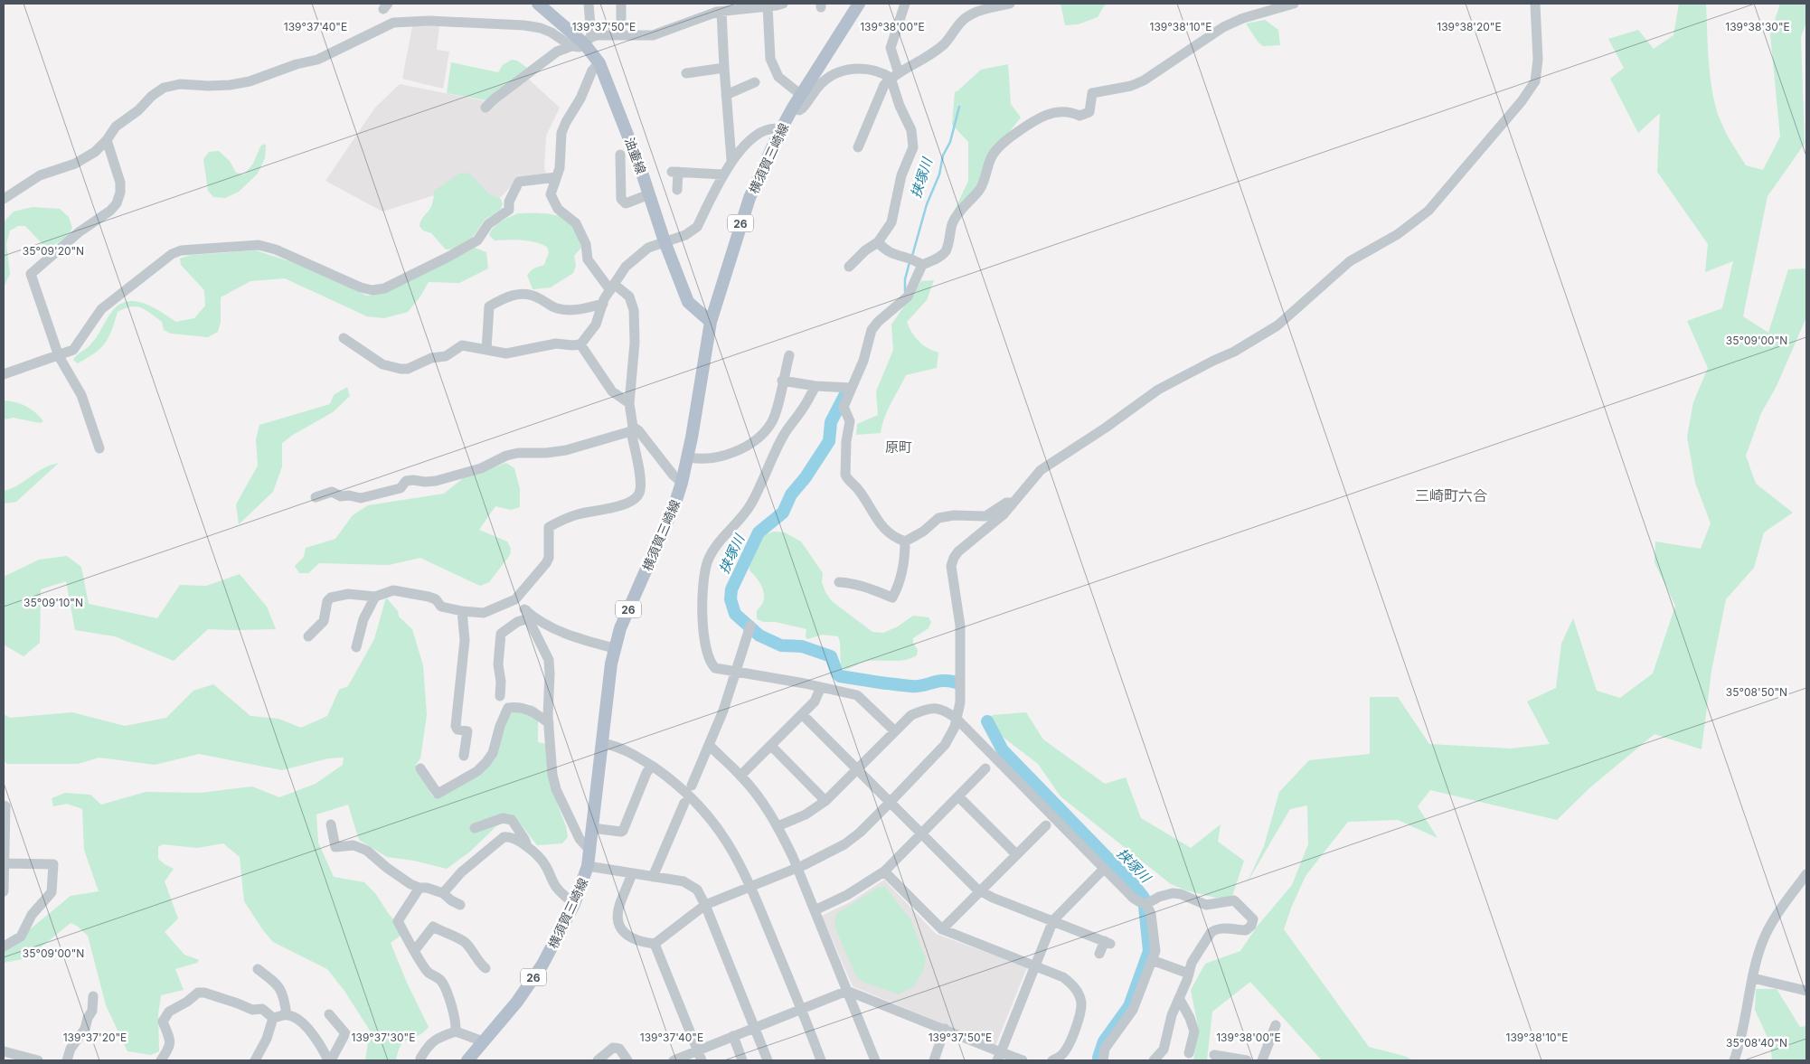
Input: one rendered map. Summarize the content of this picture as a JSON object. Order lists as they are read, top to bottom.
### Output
{
  "streets": {
    "main road": ["油壷線", "横須賀三崎線", "26"]
  },
  "crossings": [
    ["油壷線", "横須賀三崎線"]
  ],
  "districts": ["原町", "三崎町六合"],
  "water": ["挟塚川"],
  "coordinates": [
    "139°37'40\"E",
    "139°37'50\"E",
    "139°38'10\"E",
    "139°38'30\"E",
    "139°38'00\"E",
    "139°38'20\"E",
    "35°09'20\"N",
    "35°09'00\"N",
    "35°09'10\"N",
    "35°08'50\"N",
    "139°37'20\"E",
    "139°37'30\"E",
    "35°08'40\"N"
  ]
}
